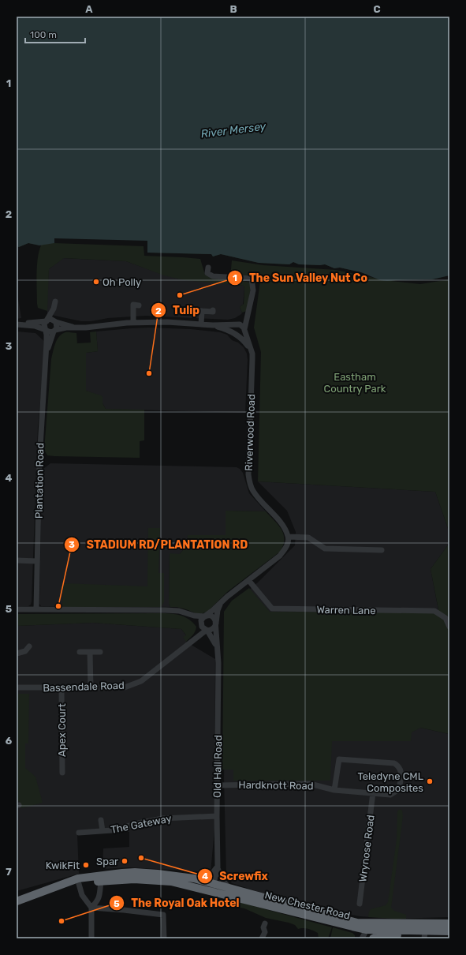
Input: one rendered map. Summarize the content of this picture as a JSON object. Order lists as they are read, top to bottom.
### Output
{
  "streets": {
    "highway": ["New Chester Road"],
    "street": [
      "Riverwood Road",
      "Plantation Road",
      "Warren Lane",
      "Bassendale Road",
      "Apex Court",
      "Old Hall Road",
      "Hardknott Road",
      "The Gateway",
      "Wrynose Road"
    ]
  },
  "crossings": [
    ["Bassendale Road", "Apex Court"],
    ["Bassendale Road", "Old Hall Road"],
    ["Old Hall Road", "Hardknott Road"],
    ["Old Hall Road", "The Gateway"],
    ["Old Hall Road", "New Chester Road"],
    ["Hardknott Road", "Wrynose Road"]
  ],
  "water": ["River Mersey"],
  "parks": ["Eastham Country Park"],
  "places": [
    "Oh Polly",
    "The Sun Valley Nut Co",
    "Tulip",
    "STADIUM RD/PLANTATION RD",
    "Teledyne CML Composites",
    "Screwfix",
    "Spar",
    "KwikFit",
    "The Royal Oak Hotel"
  ],
  "scale_bar": "100 m",
  "grid": {
    "columns": ["A", "B", "C"],
    "rows": [
      "1",
      "2",
      "3",
      "4",
      "5",
      "6",
      "7"
    ]
  }
}
